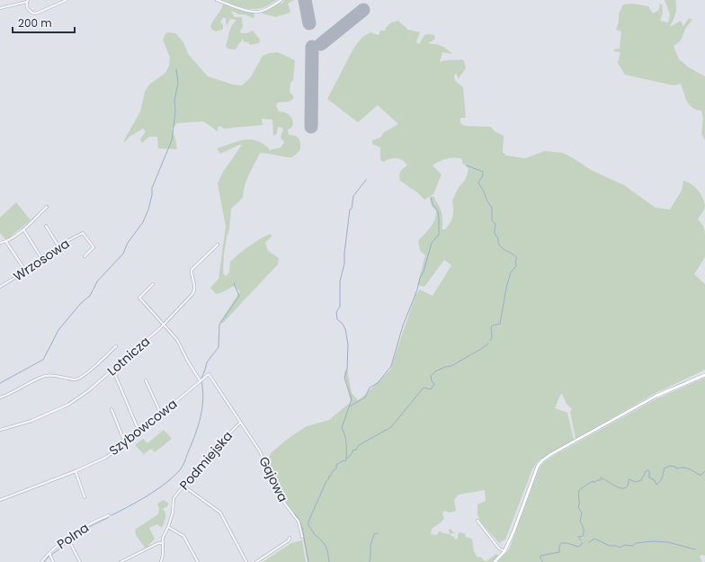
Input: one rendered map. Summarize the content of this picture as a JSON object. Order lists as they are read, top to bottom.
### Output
{
  "streets": {
    "street": [
      "Wrzosowa",
      "Lotnicza",
      "Szybowcowa",
      "Podmiejska",
      "Gajowa",
      "Polna"
    ]
  },
  "crossings": [
    ["Podmiejska", "Gajowa"]
  ],
  "scale_bar": "200 m"
}
